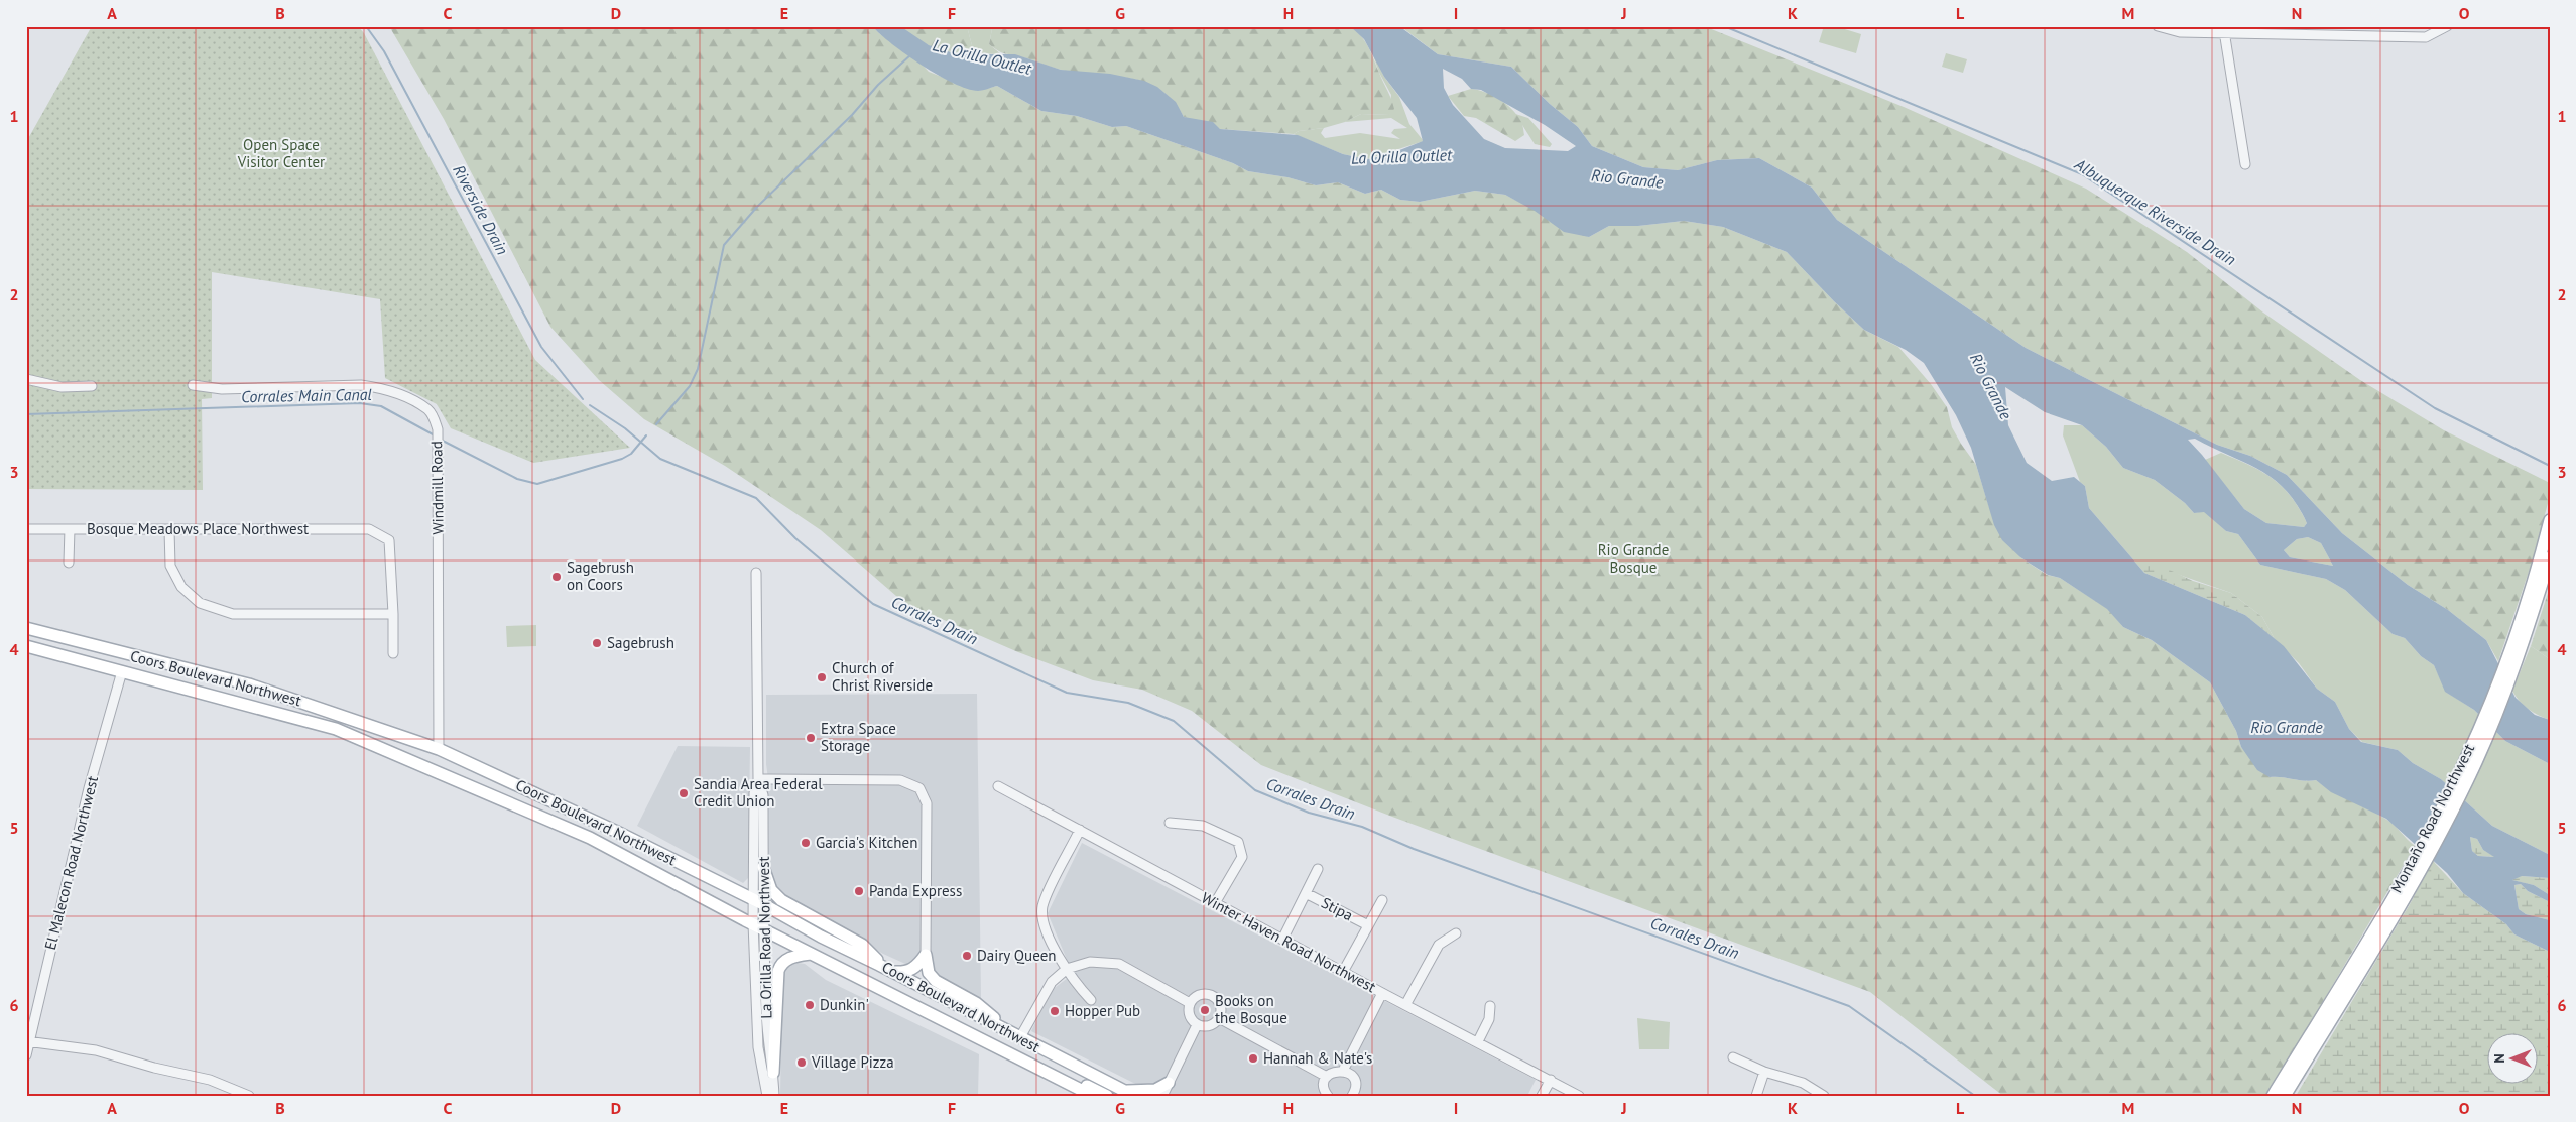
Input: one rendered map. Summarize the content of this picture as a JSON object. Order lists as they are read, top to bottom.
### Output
{
  "streets": {
    "main road": ["Coors Boulevard Northwest", "Montaño Road Northwest"],
    "street": [
      "Windmill Road",
      "Bosque Meadows Place Northwest",
      "El Malecon Road Northwest",
      "Stipa",
      "La Orilla Road Northwest",
      "Winter Haven Road Northwest"
    ]
  },
  "crossings": [
    ["Windmill Road", "Coors Boulevard Northwest"],
    ["Coors Boulevard Northwest", "El Malecon Road Northwest"],
    ["Coors Boulevard Northwest", "La Orilla Road Northwest"]
  ],
  "water": [
    "La Orilla Outlet",
    "Rio Grande",
    "Riverside Drain",
    "Albuquerque Riverside Drain",
    "Corrales Main Canal",
    "Corrales Drain"
  ],
  "parks": ["Open Space Visitor Center", "Rio Grande Bosque"],
  "places": [
    "Sagebrush on Coors",
    "Sagebrush",
    "Church of Christ Riverside",
    "Extra Space Storage",
    "Sandia Area Federal Credit Union",
    "Garcia's Kitchen",
    "Panda Express",
    "Dairy Queen",
    "Dunkin'",
    "Books on the Bosque",
    "Hopper Pub",
    "Hannah & Nate's",
    "Village Pizza"
  ],
  "north": "left",
  "grid": {
    "columns": [
      "A",
      "B",
      "C",
      "D",
      "E",
      "F",
      "G",
      "H",
      "I",
      "J",
      "K",
      "L",
      "M",
      "N",
      "O"
    ],
    "rows": [
      "1",
      "2",
      "3",
      "4",
      "5",
      "6"
    ]
  }
}
